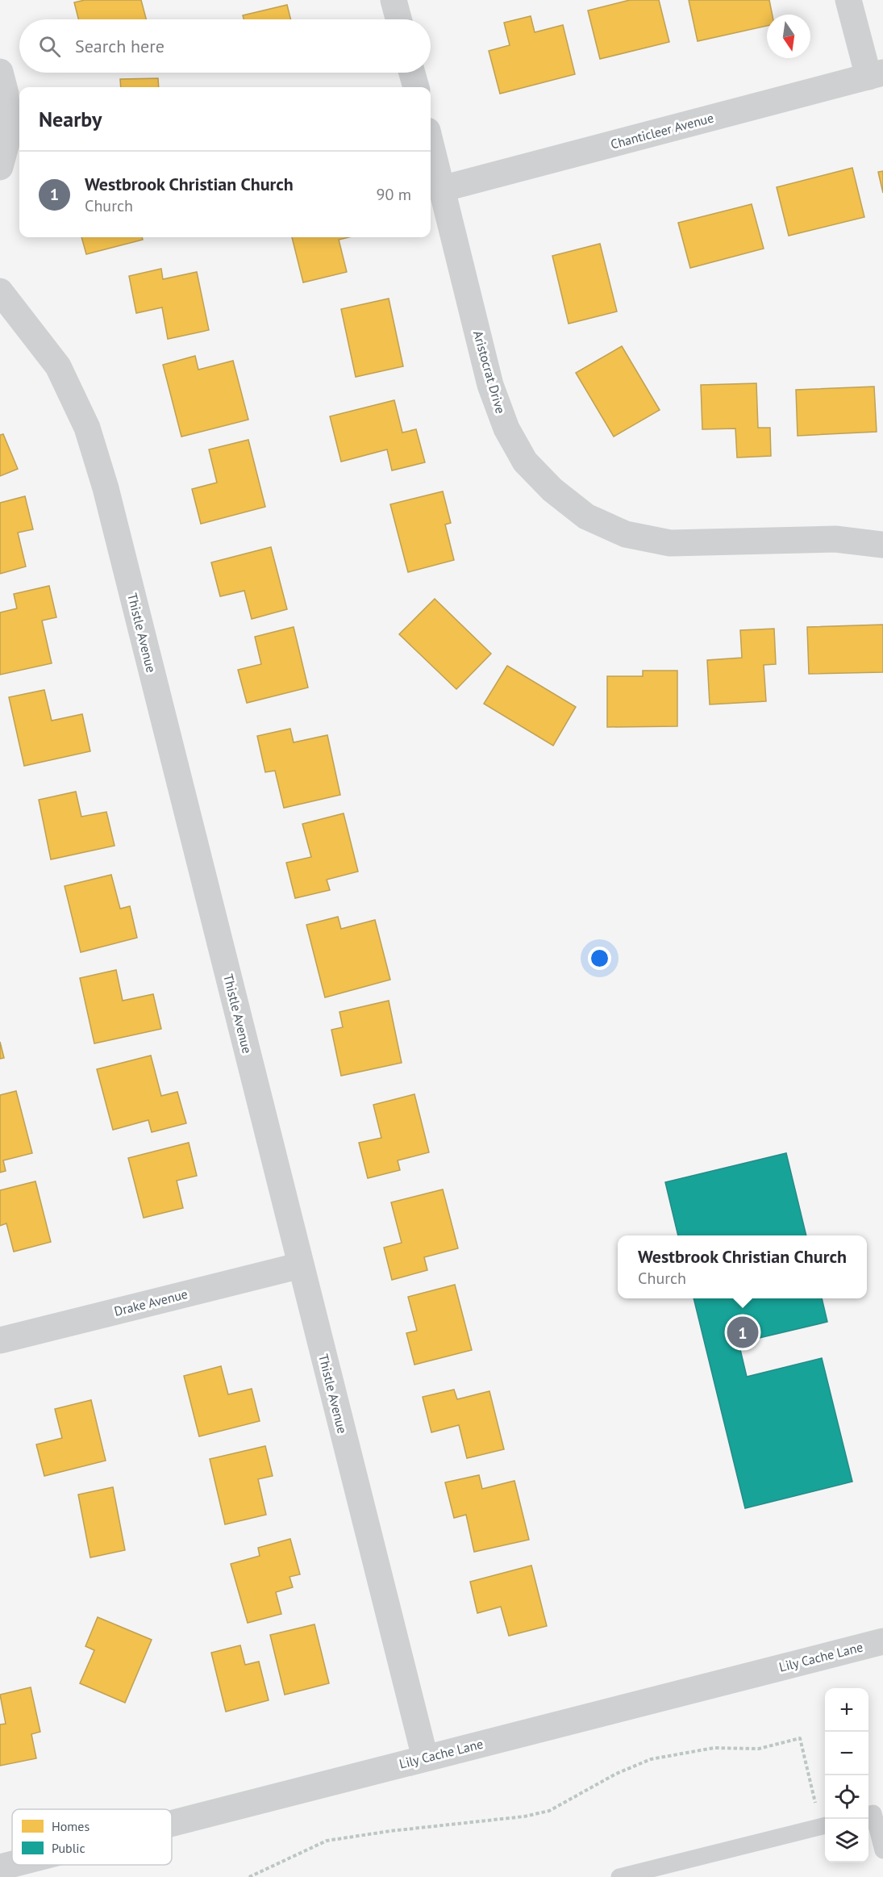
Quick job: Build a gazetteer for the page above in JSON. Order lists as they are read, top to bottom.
{
  "streets": {
    "street": [
      "Chanticleer Avenue",
      "Aristocrat Drive",
      "Thistle Avenue",
      "Drake Avenue",
      "Lily Cache Lane"
    ]
  },
  "crossings": [
    ["Chanticleer Avenue", "Aristocrat Drive"],
    ["Thistle Avenue", "Drake Avenue"],
    ["Thistle Avenue", "Lily Cache Lane"]
  ],
  "legend": ["Homes", "Public"],
  "north": "bottom",
  "page": {
    "search": "Search here",
    "heading": "Nearby",
    "list": [
      {
        "mark": "1",
        "name": "Westbrook Christian Church",
        "note": "Church",
        "value": "90 m"
      }
    ],
    "popup": ["Westbrook Christian Church", "Church"],
    "pins": "1",
    "map_buttons": ["+", "−"]
  }
}
